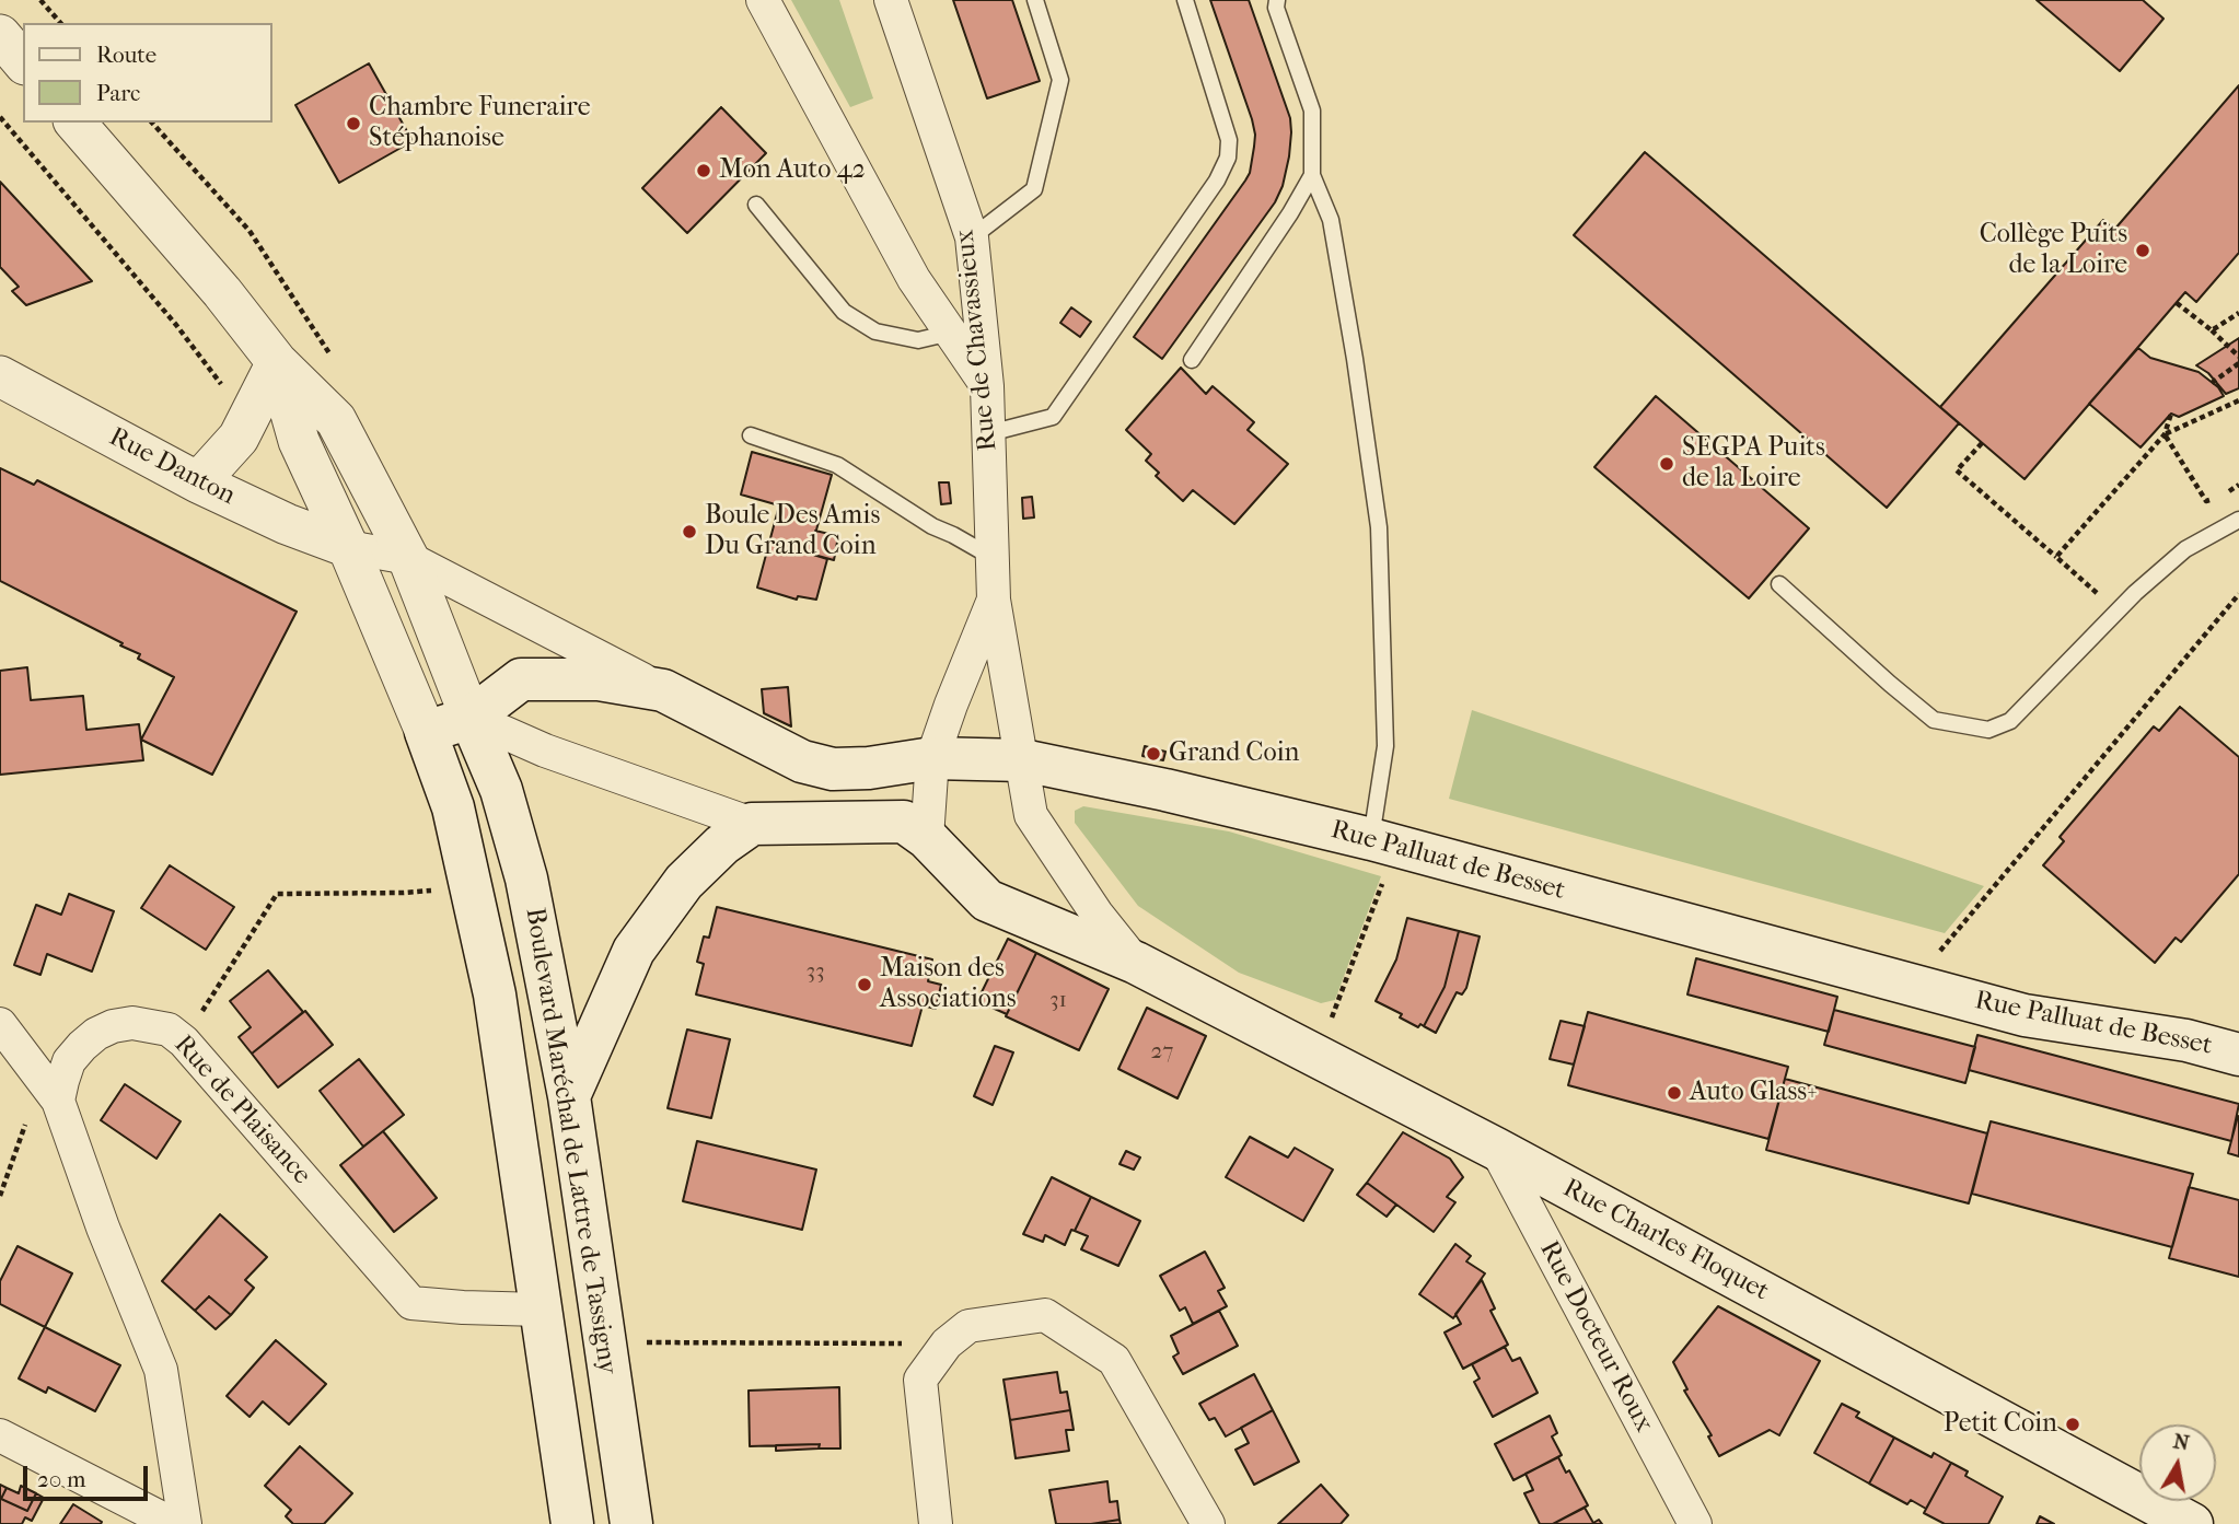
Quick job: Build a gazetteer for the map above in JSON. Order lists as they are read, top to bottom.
{
  "streets": {
    "main road": ["Rue Palluat de Besset", "Boulevard Maréchal de Lattre de Tassigny", "Rue Charles Floquet"],
    "street": [
      "Rue de Chavassieux",
      "Rue Danton",
      "Rue de Plaisance",
      "Rue Docteur Roux"
    ]
  },
  "crossings": [
    ["Rue de Chavassieux", "Rue Palluat de Besset"],
    ["Rue de Chavassieux", "Rue Charles Floquet"],
    ["Rue Danton", "Boulevard Maréchal de Lattre de Tassigny"],
    ["Rue Palluat de Besset", "Boulevard Maréchal de Lattre de Tassigny"],
    ["Rue Palluat de Besset", "Rue Charles Floquet"],
    ["Rue de Plaisance", "Boulevard Maréchal de Lattre de Tassigny"],
    ["Rue Charles Floquet", "Rue Docteur Roux"]
  ],
  "places": [
    "Chambre Funeraire Stéphanoise",
    "Mon Auto 42",
    "Collège Puits de la Loire",
    "SEGPA Puits de la Loire",
    "Boule Des Amis Du Grand Coin",
    "Grand Coin",
    "Maison des Associations",
    "Auto Glass+",
    "Petit Coin"
  ],
  "house_numbers": ["33", "31", "27"],
  "legend": ["Route", "Parc"],
  "scale_bar": "20 m",
  "north": "top"
}
